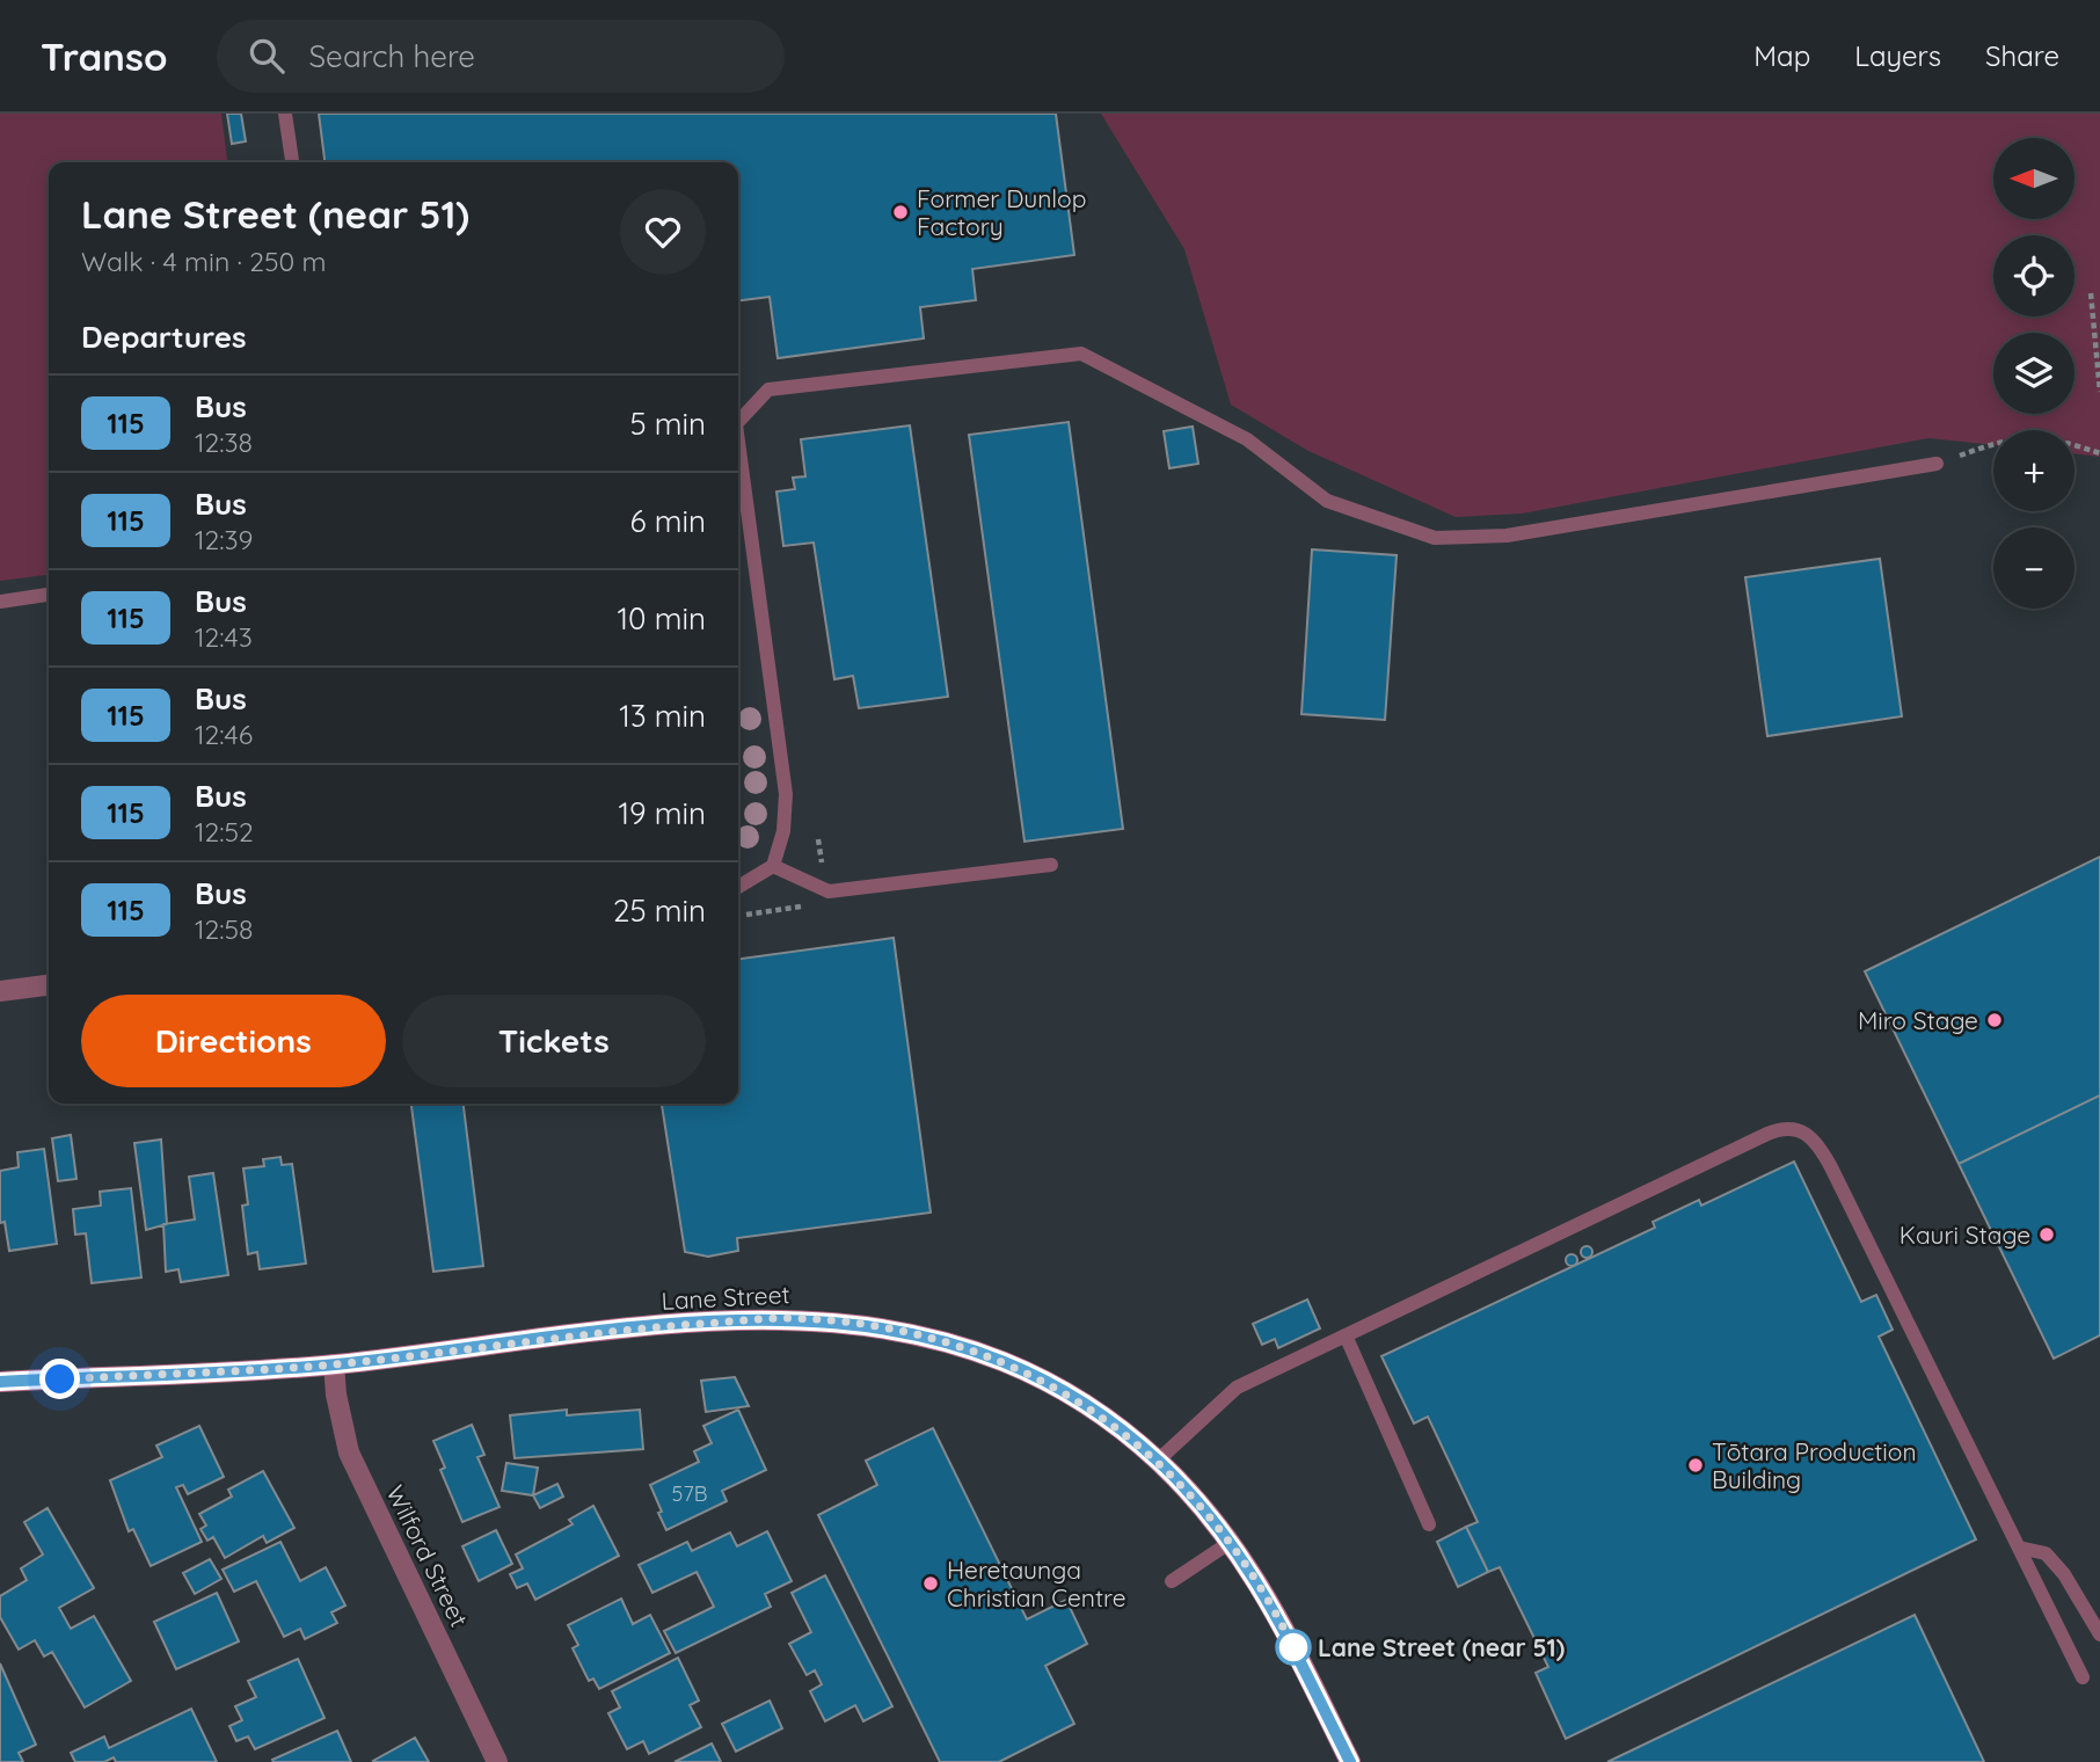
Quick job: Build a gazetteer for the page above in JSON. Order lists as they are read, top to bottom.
{
  "streets": {
    "street": ["Lane Street", "Wilford Street"]
  },
  "crossings": [
    ["Lane Street", "Wilford Street"]
  ],
  "places": [
    "Former Dunlop Factory",
    "Miro Stage",
    "Kauri Stage",
    "Tōtara Production Building",
    "Heretaunga Christian Centre",
    "Lane Street (near 51)"
  ],
  "lines": ["bus line 115"],
  "house_numbers": ["57B"],
  "north": "left",
  "page": {
    "header": "Transo",
    "search": "Search here",
    "nav": ["Map", "Layers", "Share"],
    "map_buttons": ["+", "−"],
    "heading": [
      ["Lane Street (near 51)", "Walk · 4 min · 250 m"],
      "Departures"
    ],
    "list": [
      {
        "mark": "115",
        "name": "Bus",
        "note": "12:38",
        "value": "5 min"
      },
      {
        "mark": "115",
        "name": "Bus",
        "note": "12:39",
        "value": "6 min"
      },
      {
        "mark": "115",
        "name": "Bus",
        "note": "12:43",
        "value": "10 min"
      },
      {
        "mark": "115",
        "name": "Bus",
        "note": "12:46",
        "value": "13 min"
      },
      {
        "mark": "115",
        "name": "Bus",
        "note": "12:52",
        "value": "19 min"
      },
      {
        "mark": "115",
        "name": "Bus",
        "note": "12:58",
        "value": "25 min"
      }
    ],
    "buttons": ["Directions", "Tickets"]
  }
}
